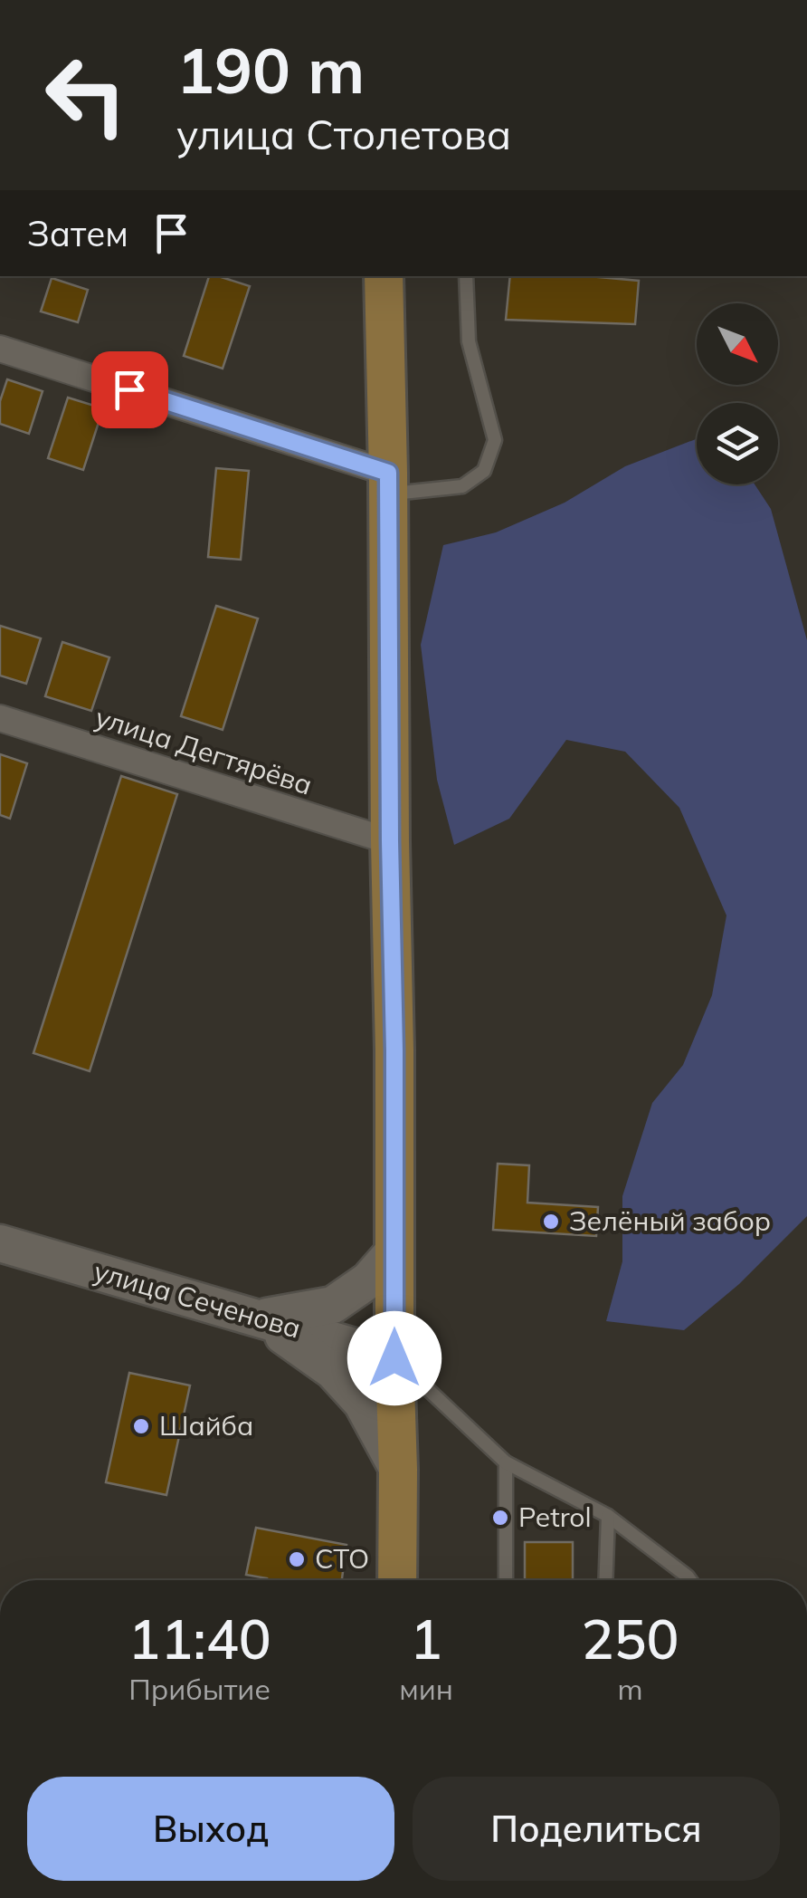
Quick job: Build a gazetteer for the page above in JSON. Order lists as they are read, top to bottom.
{
  "streets": {
    "street": ["улица Дегтярёва", "улица Сеченова"]
  },
  "places": [
    "Зелёный забор",
    "Шайба",
    "Petrol",
    "СТО"
  ],
  "north": "bottom right",
  "page": {
    "turn": ["190 m", "улица Столетова"],
    "then": "Затем",
    "eta": [
      "11:40",
      "Прибытие",
      "1",
      "мин",
      "250",
      "m"
    ],
    "buttons": ["Выход", "Поделиться"]
  }
}
